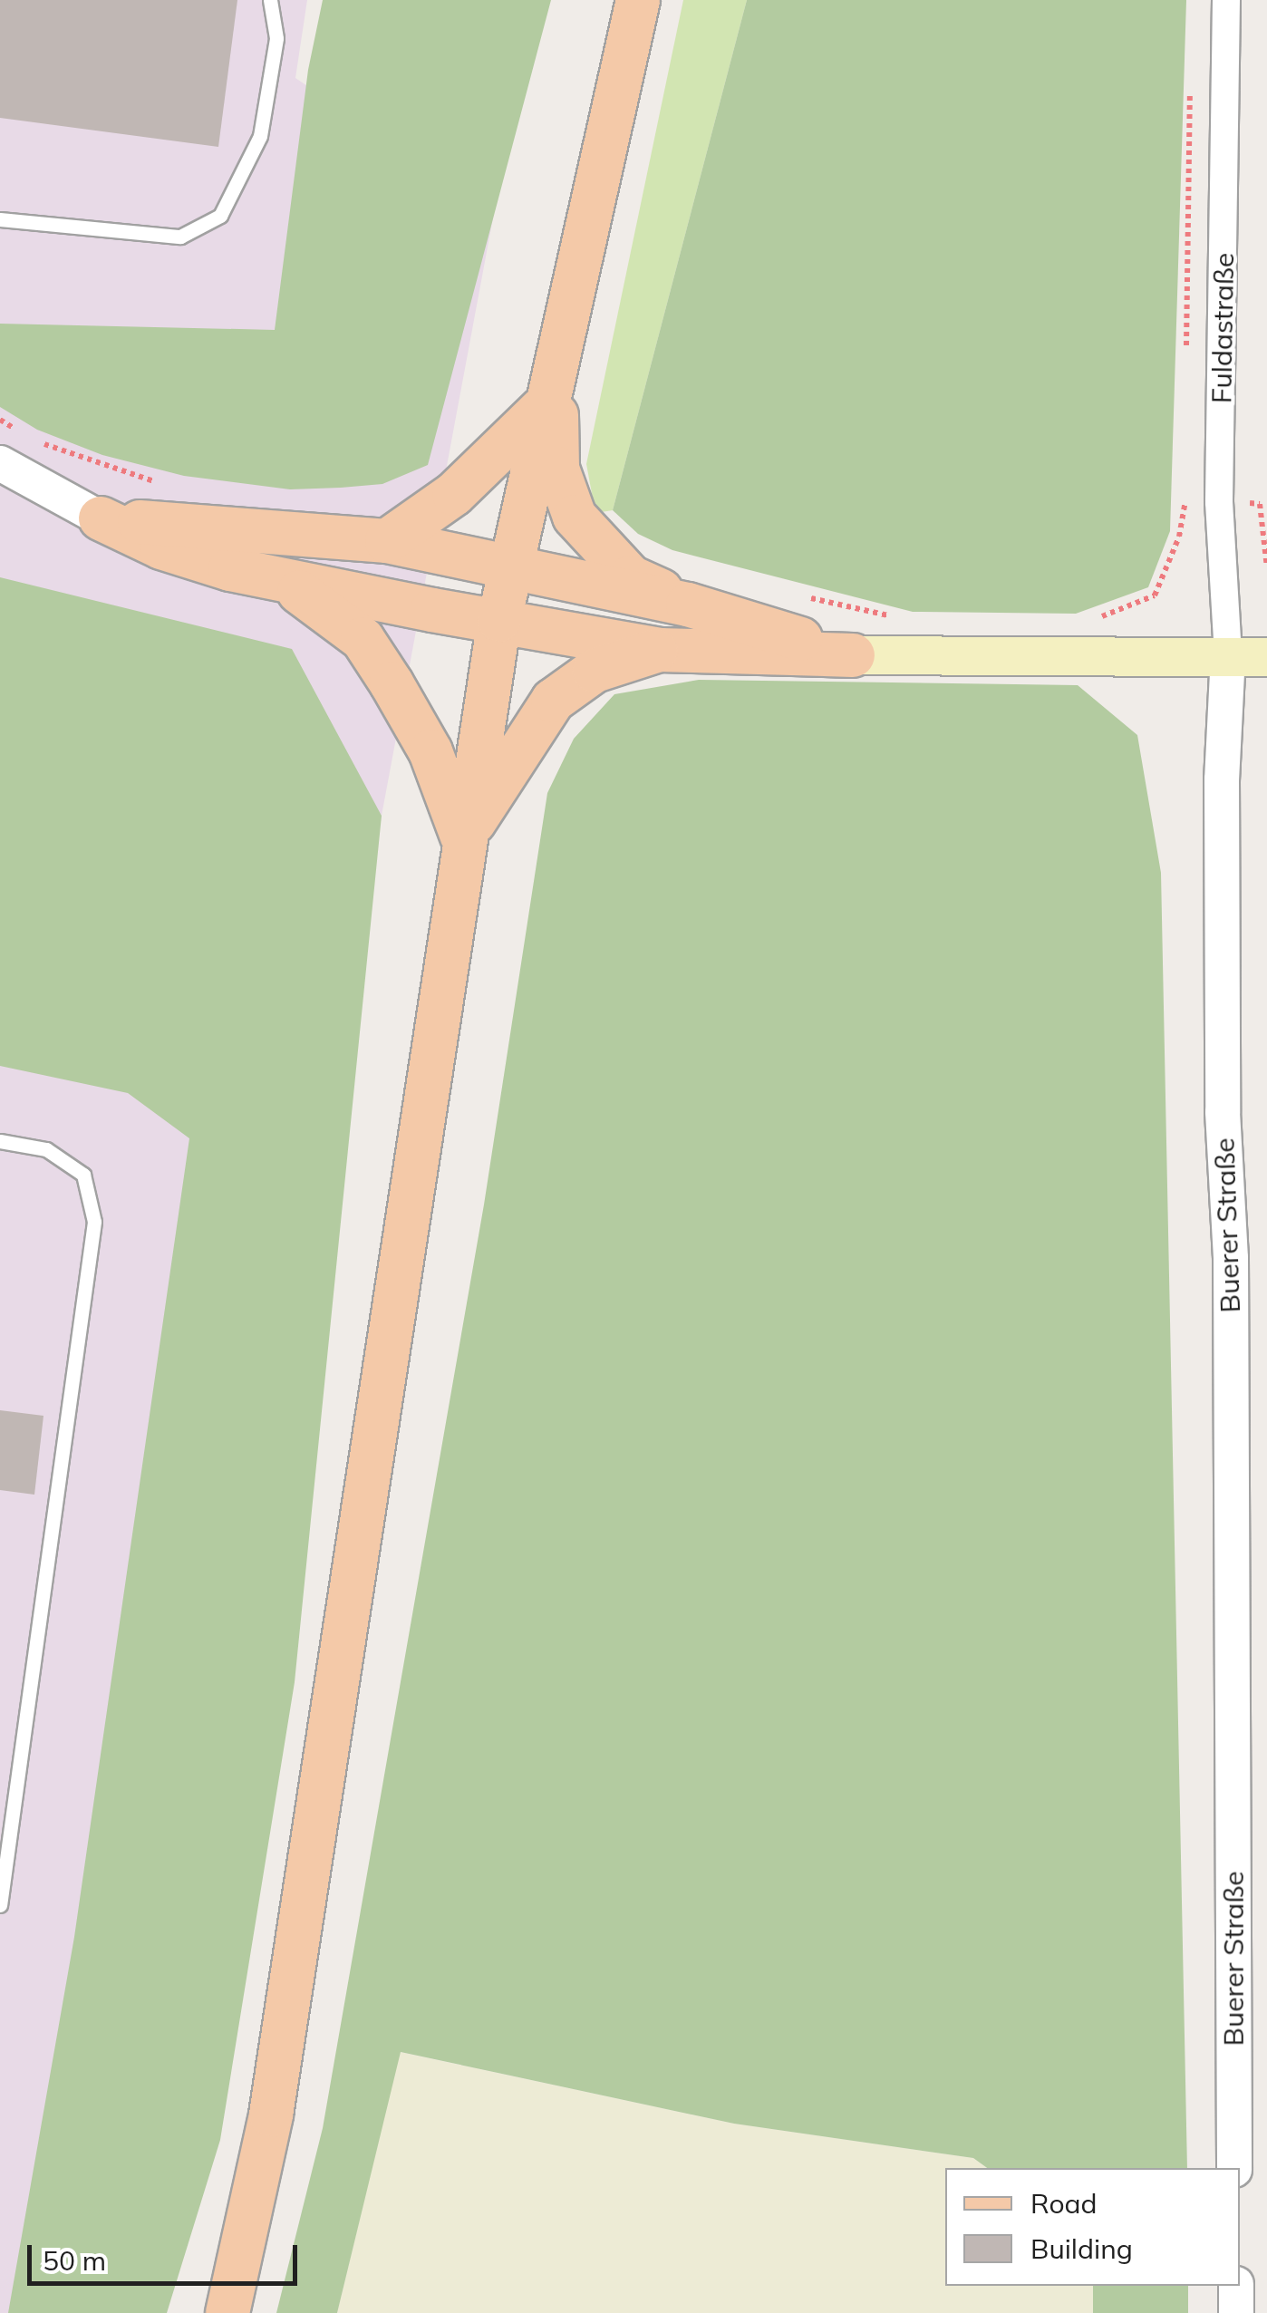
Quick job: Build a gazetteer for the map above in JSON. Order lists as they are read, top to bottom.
{
  "streets": {
    "street": ["Fuldastraße", "Buerer Straße"]
  },
  "crossings": [
    ["Fuldastraße", "Buerer Straße"]
  ],
  "legend": ["Road", "Building"],
  "scale_bar": "50 m"
}
